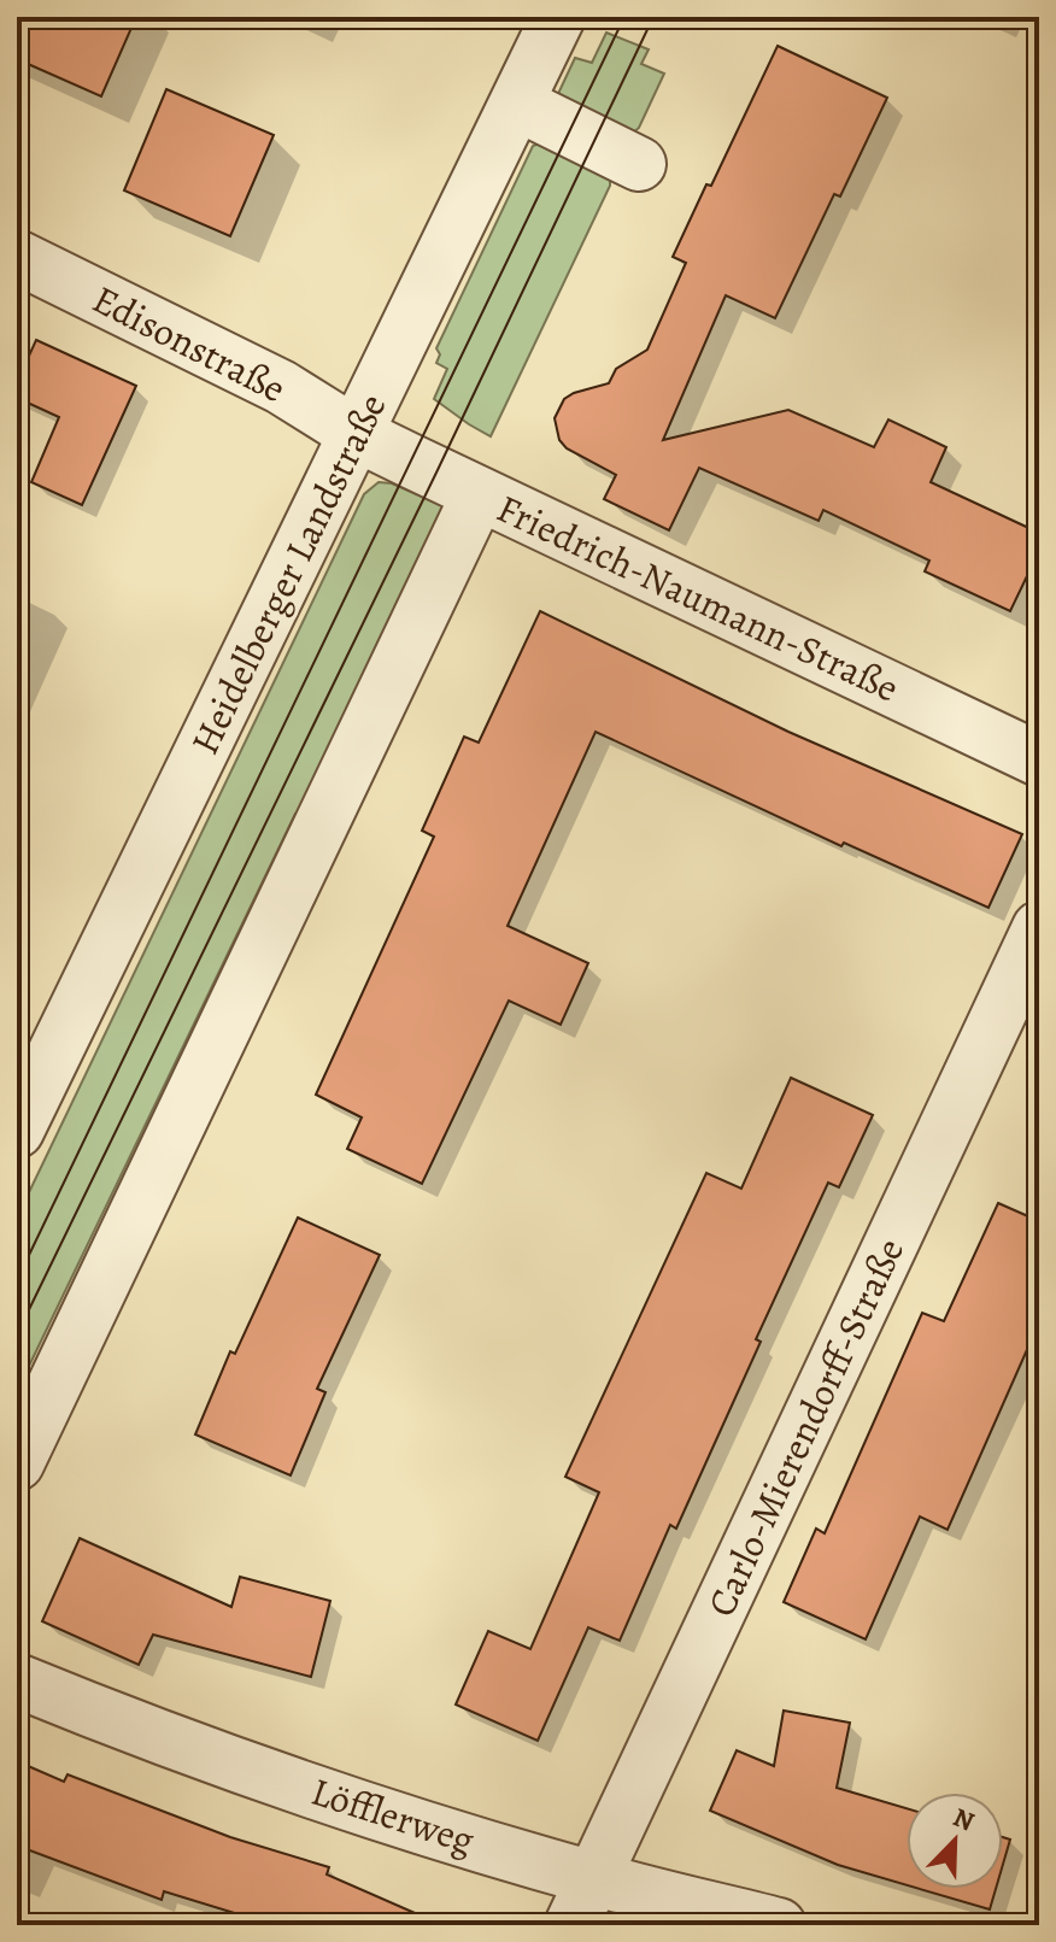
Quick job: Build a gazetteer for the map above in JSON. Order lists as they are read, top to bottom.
{
  "streets": {
    "street": [
      "Edisonstraße",
      "Heidelberger Landstraße",
      "Friedrich-Naumann-Straße",
      "Carlo-Mierendorff-Straße",
      "Löfflerweg"
    ]
  },
  "crossings": [
    ["Edisonstraße", "Heidelberger Landstraße"],
    ["Edisonstraße", "Friedrich-Naumann-Straße"],
    ["Heidelberger Landstraße", "Friedrich-Naumann-Straße"],
    ["Carlo-Mierendorff-Straße", "Löfflerweg"]
  ],
  "north": "top right"
}
